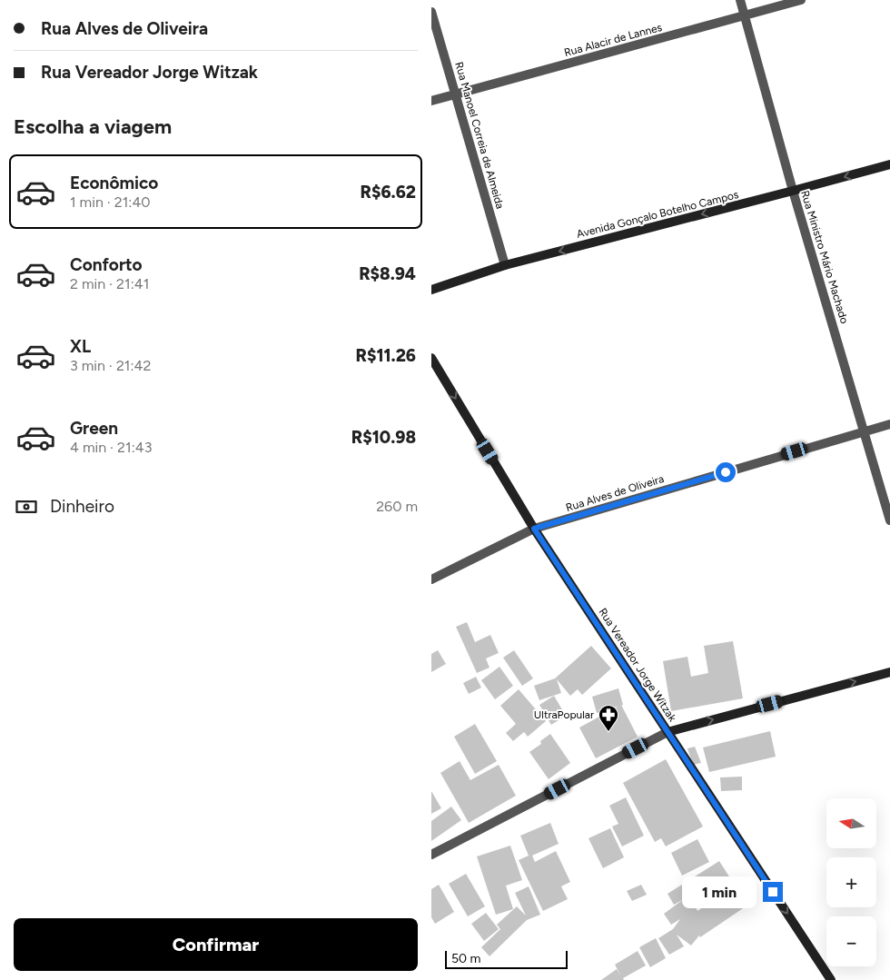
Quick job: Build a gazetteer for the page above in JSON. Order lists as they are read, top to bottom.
{
  "streets": {
    "street": [
      "Rua Alacir de Lannes",
      "Rua Manoel Correia de Almeida",
      "Avenida Gonçalo Botelho Campos",
      "Rua Ministro Mário Machado",
      "Rua Alves de Oliveira",
      "Rua Vereador Jorge Witzak"
    ]
  },
  "crossings": [
    ["Rua Alacir de Lannes", "Rua Manoel Correia de Almeida"],
    ["Rua Alacir de Lannes", "Rua Ministro Mário Machado"],
    ["Rua Manoel Correia de Almeida", "Avenida Gonçalo Botelho Campos"],
    ["Avenida Gonçalo Botelho Campos", "Rua Ministro Mário Machado"],
    ["Rua Ministro Mário Machado", "Rua Alves de Oliveira"],
    ["Rua Alves de Oliveira", "Rua Vereador Jorge Witzak"]
  ],
  "one_way": ["Avenida Gonçalo Botelho Campos", "Rua Vereador Jorge Witzak"],
  "places": {
    "pharmacy": ["UltraPopular"]
  },
  "scale_bar": "50 m",
  "north": "left",
  "page": {
    "banner": ["Rua Alves de Oliveira", "Rua Vereador Jorge Witzak"],
    "heading": "Escolha a viagem",
    "list": [
      {
        "name": "Econômico",
        "note": "1 min · 21:40",
        "value": "R$6.62"
      },
      {
        "name": "Conforto",
        "note": "2 min · 21:41",
        "value": "R$8.94"
      },
      {
        "name": "XL",
        "note": "3 min · 21:42",
        "value": "R$11.26"
      },
      {
        "name": "Green",
        "note": "4 min · 21:43",
        "value": "R$10.98"
      }
    ],
    "pay": ["Dinheiro", "260 m"],
    "map_buttons": ["+", "−"],
    "bubble": "1 min",
    "buttons": "Confirmar",
    "scale": "50 m"
  }
}
